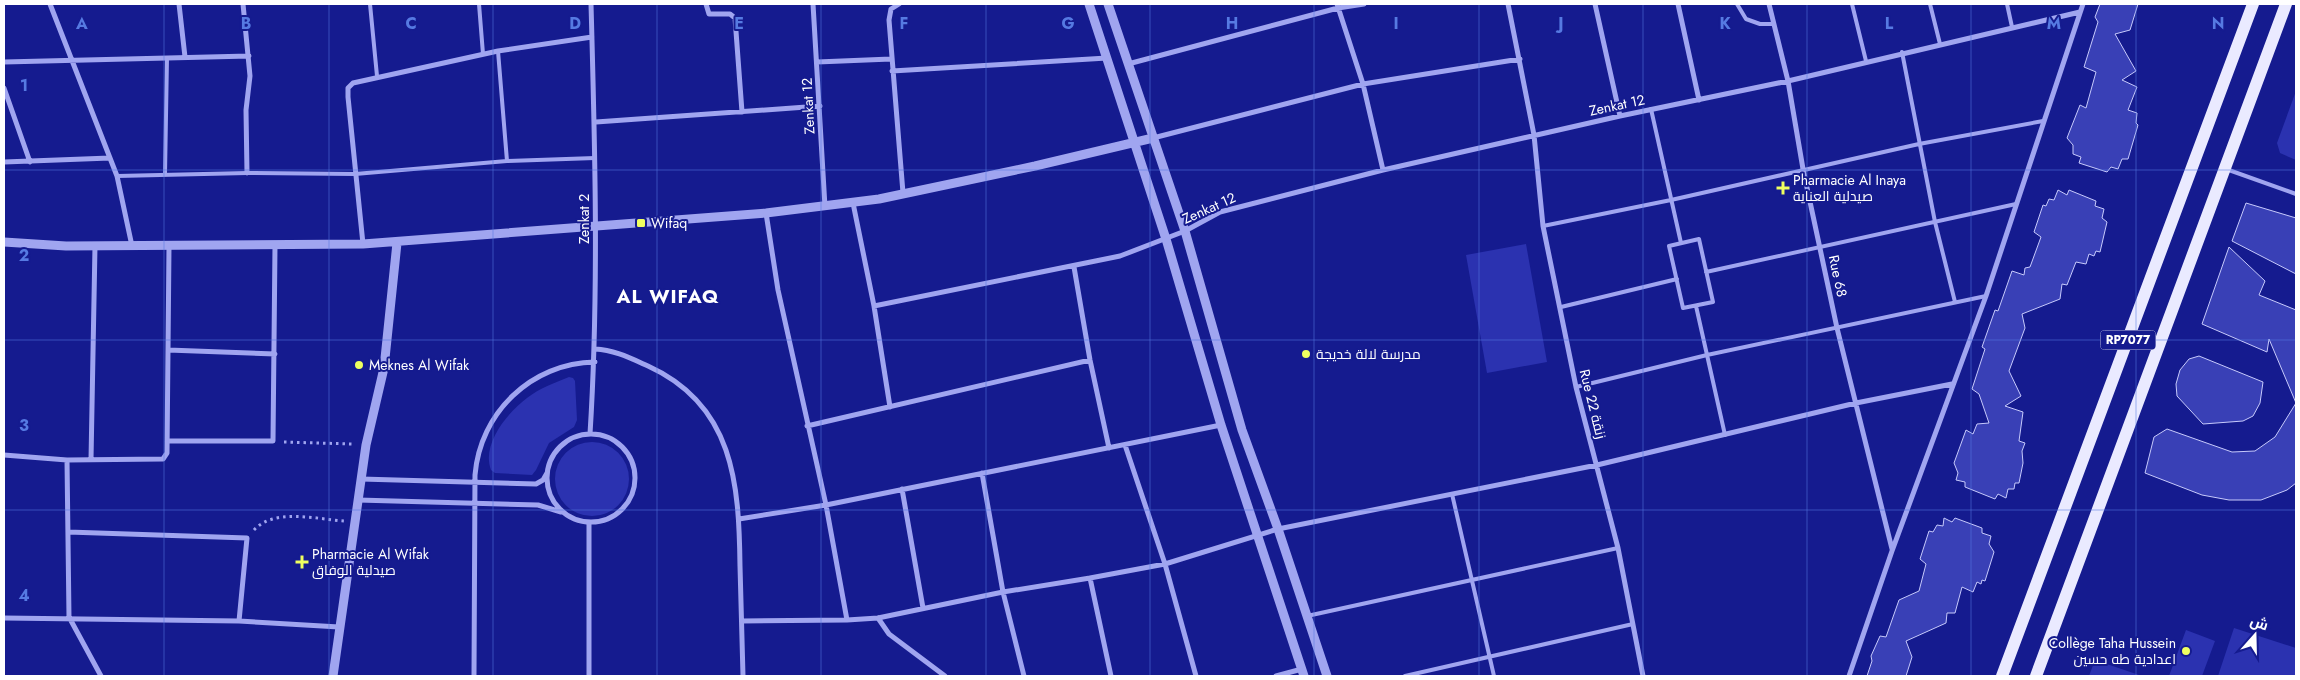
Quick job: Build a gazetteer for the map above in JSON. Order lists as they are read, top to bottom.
{
  "streets": {
    "main road": ["RP7077"],
    "street": [
      "Zenkat 12",
      "Zenkat 2",
      "Rue 68",
      "Rue 22 زنقة"
    ]
  },
  "crossings": [
    ["Zenkat 12", "Rue 68"],
    ["Zenkat 12", "Rue 22 زنقة"]
  ],
  "districts": ["AL WIFAQ"],
  "places": {
    "health": ["Pharmacie Al Inaya صيدلية العناية", "Pharmacie Al Wifak صيدلية الوفاق"],
    "transit": ["Wifaq"],
    "other": ["مدرسة لالة خديجة", "Meknes Al Wifak", "Collège Taha Hussein اعدادية طه حسين"]
  },
  "north": "top",
  "grid": {
    "columns": [
      "A",
      "B",
      "C",
      "D",
      "E",
      "F",
      "G",
      "H",
      "I",
      "J",
      "K",
      "L",
      "M",
      "N"
    ],
    "rows": [
      "1",
      "2",
      "3",
      "4"
    ]
  }
}
